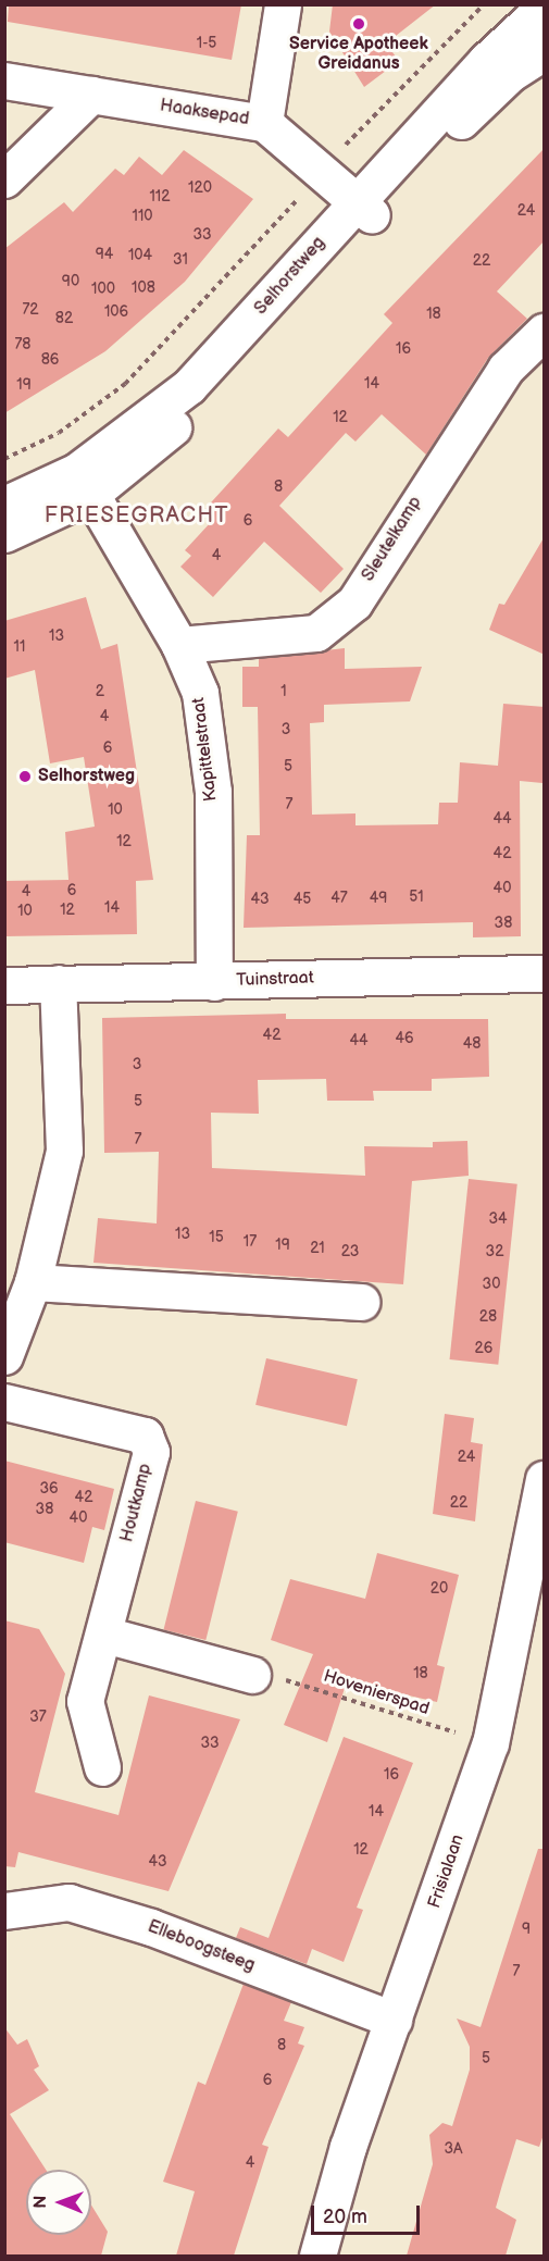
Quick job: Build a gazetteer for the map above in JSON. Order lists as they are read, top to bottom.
{
  "streets": {
    "street": [
      "Haaksepad",
      "Selhorstweg",
      "Sleutelkamp",
      "Kapittelstraat",
      "Tuinstraat",
      "Houtkamp",
      "Frisialaan",
      "Elleboogsteeg"
    ],
    "path": ["Hovenierspad"]
  },
  "crossings": [
    ["Haaksepad", "Selhorstweg"],
    ["Selhorstweg", "Kapittelstraat"],
    ["Sleutelkamp", "Kapittelstraat"],
    ["Kapittelstraat", "Tuinstraat"],
    ["Hovenierspad", "Frisialaan"],
    ["Frisialaan", "Elleboogsteeg"]
  ],
  "districts": ["FRIESEGRACHT"],
  "places": ["Service Apotheek Greidanus", "Selhorstweg"],
  "house_numbers": [
    "1-5",
    "120",
    "112",
    "24",
    "110",
    "33",
    "94",
    "104",
    "31",
    "22",
    "90",
    "108",
    "100",
    "72",
    "106",
    "18",
    "82",
    "78",
    "16",
    "86",
    "14",
    "19",
    "12",
    "8",
    "6",
    "4",
    "13",
    "11",
    "2",
    "1",
    "4",
    "3",
    "6",
    "5",
    "7",
    "10",
    "44",
    "12",
    "42",
    "40",
    "6",
    "4",
    "51",
    "47",
    "49",
    "43",
    "45",
    "14",
    "12",
    "10",
    "38",
    "42",
    "46",
    "44",
    "48",
    "3",
    "5",
    "7",
    "34",
    "13",
    "15",
    "17",
    "19",
    "21",
    "23",
    "32",
    "30",
    "28",
    "26",
    "24",
    "36",
    "42",
    "22",
    "38",
    "40",
    "20",
    "18",
    "37",
    "33",
    "16",
    "14",
    "12",
    "43",
    "9",
    "7",
    "8",
    "5",
    "6",
    "3A",
    "4"
  ],
  "scale_bar": "20 m",
  "north": "left"
}
